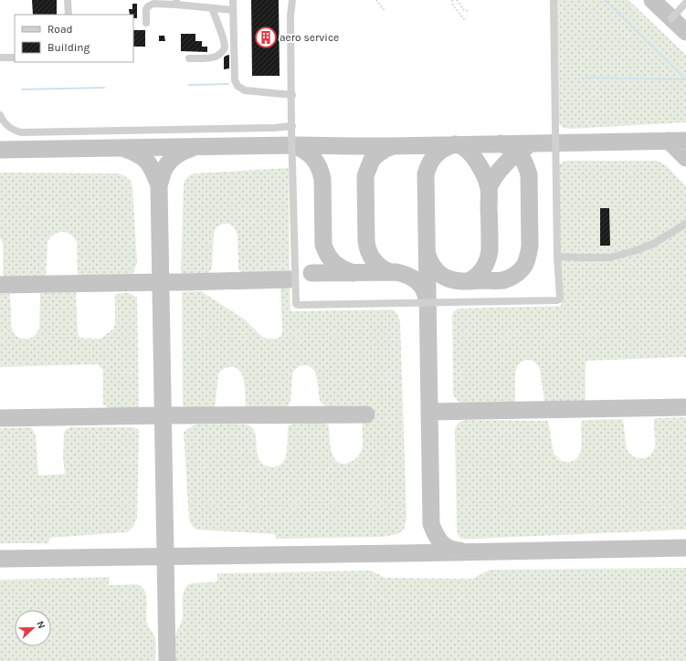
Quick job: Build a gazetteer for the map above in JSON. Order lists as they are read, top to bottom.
{
  "places": {
    "building": ["aero service"]
  },
  "legend": ["Road", "Building"],
  "north": "right"
}
